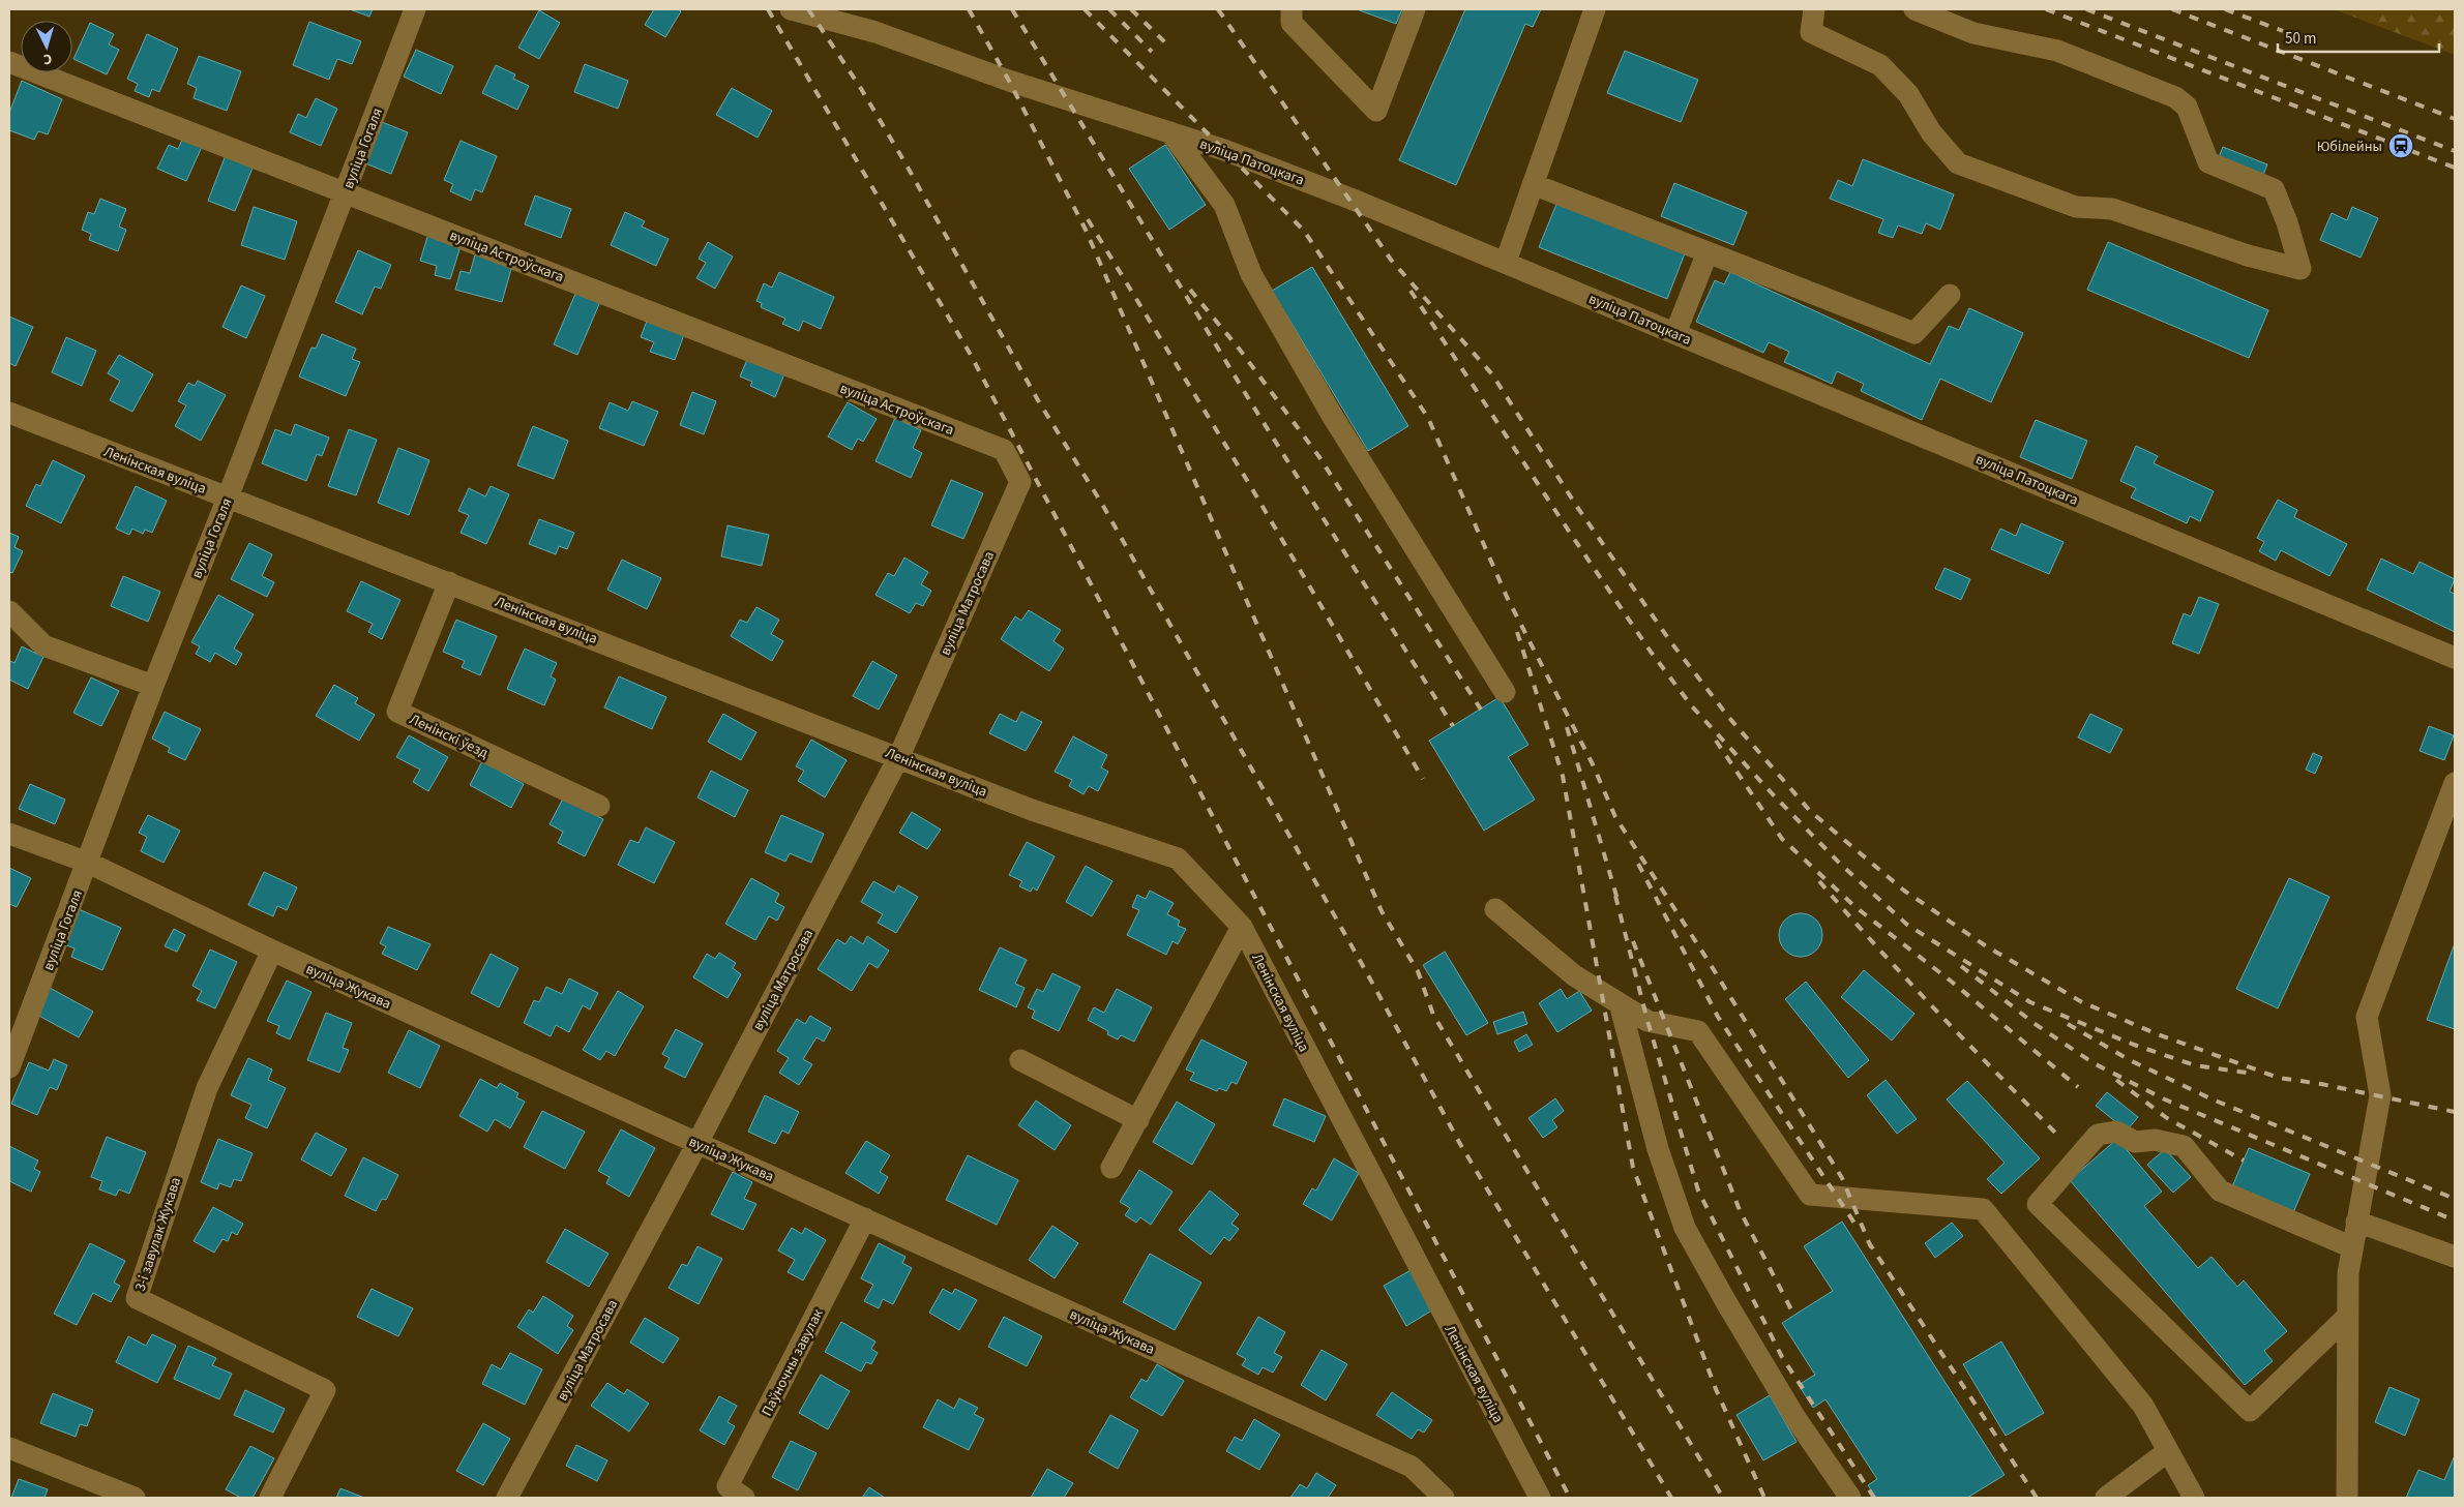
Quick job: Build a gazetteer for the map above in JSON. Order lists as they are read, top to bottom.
{
  "streets": {
    "street": [
      "вуліца Гогаля",
      "вуліца Патоцкага",
      "вуліца Астроўскага",
      "Ленінская вуліца",
      "вуліца Матросава",
      "Ленінскі ўезд",
      "вуліца Жукава",
      "3-і завулак Жукава",
      "Паўночны завулак"
    ]
  },
  "crossings": [
    ["вуліца Гогаля", "вуліца Астроўскага"],
    ["вуліца Гогаля", "Ленінская вуліца"],
    ["вуліца Гогаля", "вуліца Жукава"],
    ["вуліца Астроўскага", "вуліца Матросава"],
    ["Ленінская вуліца", "вуліца Матросава"],
    ["Ленінская вуліца", "Ленінскі ўезд"],
    ["вуліца Матросава", "вуліца Жукава"],
    ["вуліца Жукава", "3-і завулак Жукава"],
    ["вуліца Жукава", "Паўночны завулак"]
  ],
  "places": {
    "station": ["Юбілейны"]
  },
  "scale_bar": "50 m",
  "north": "bottom"
}
